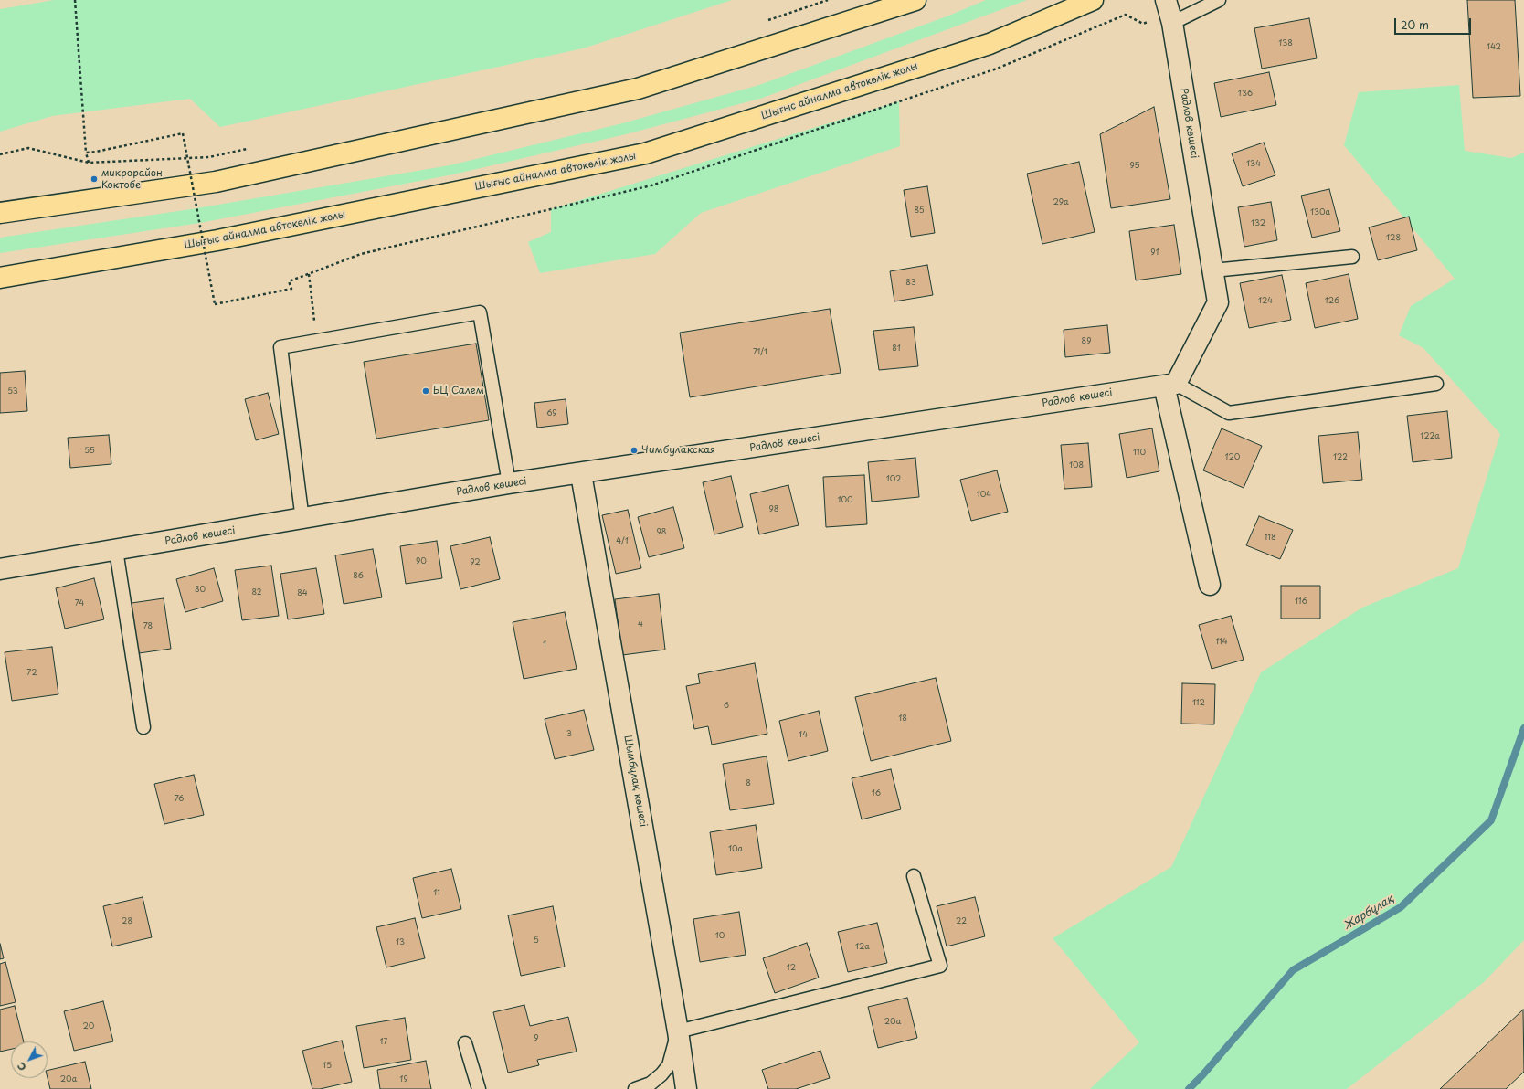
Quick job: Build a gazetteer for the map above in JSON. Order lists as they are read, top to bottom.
{
  "streets": {
    "main road": ["Шығыс айналма автокөлік жолы"],
    "street": ["Радлов көшесі", "Шымбұлақ көшесі"]
  },
  "crossings": [
    ["Радлов көшесі", "Шымбұлақ көшесі"]
  ],
  "water": ["Жарбұлақ"],
  "places": ["микрорайон Коктобе", "БЦ Салем", "Чимбулакская"],
  "house_numbers": [
    "138",
    "142",
    "136",
    "134",
    "95",
    "29а",
    "85",
    "130а",
    "132",
    "128",
    "91",
    "83",
    "124",
    "126",
    "89",
    "81",
    "71/1",
    "53",
    "69",
    "122а",
    "55",
    "110",
    "120",
    "122",
    "108",
    "102",
    "104",
    "100",
    "98",
    "98",
    "118",
    "4/1",
    "90",
    "92",
    "86",
    "80",
    "82",
    "84",
    "116",
    "74",
    "4",
    "78",
    "114",
    "1",
    "72",
    "112",
    "6",
    "18",
    "3",
    "14",
    "8",
    "16",
    "76",
    "10а",
    "11",
    "28",
    "22",
    "10",
    "5",
    "13",
    "12а",
    "12",
    "20а",
    "20",
    "9",
    "17",
    "15",
    "20а",
    "19"
  ],
  "scale_bar": "20 m",
  "north": "bottom left"
}
